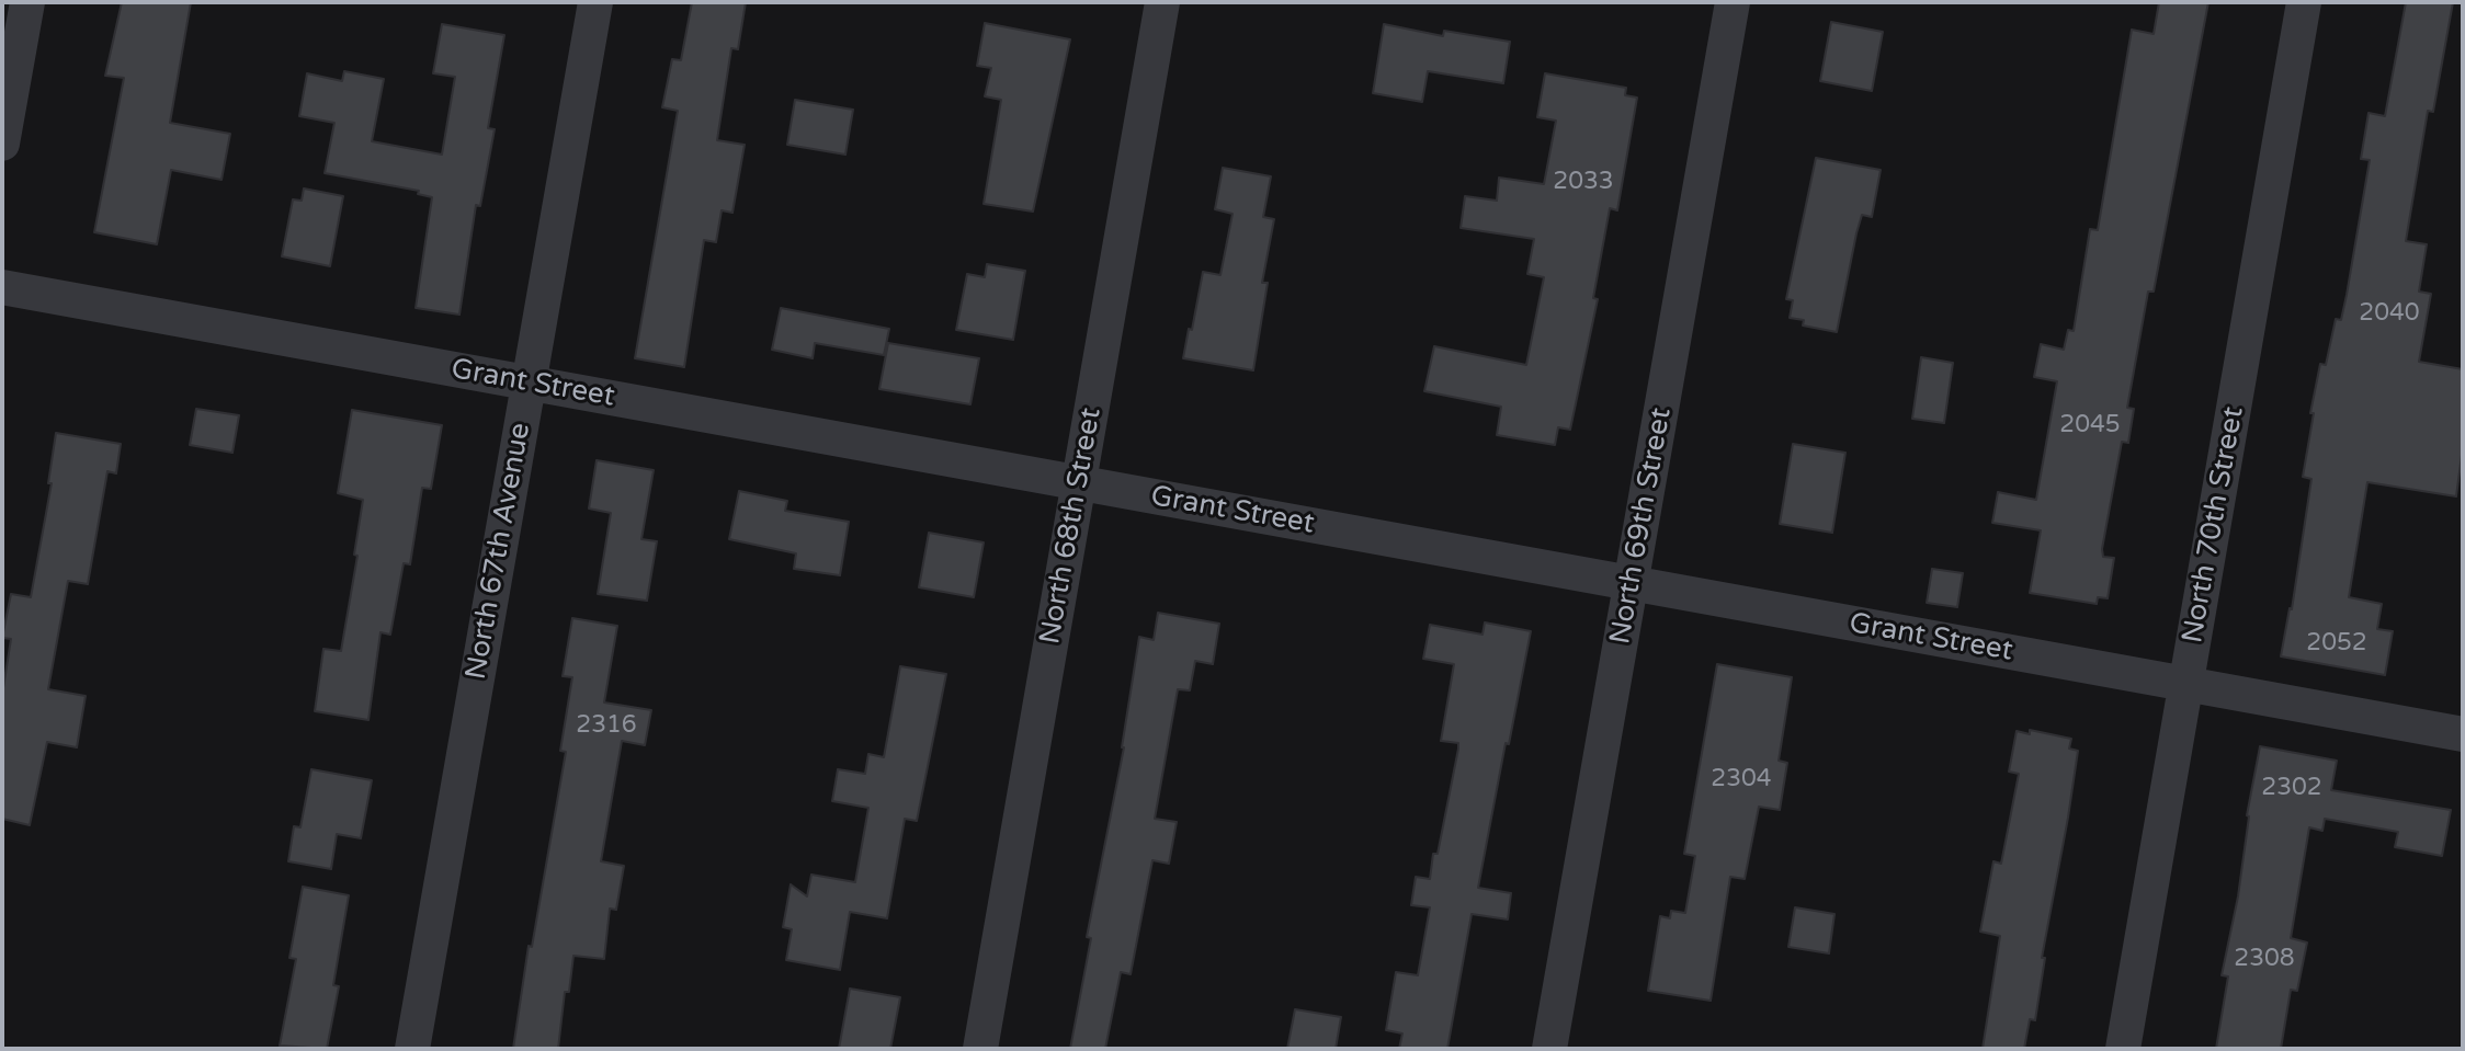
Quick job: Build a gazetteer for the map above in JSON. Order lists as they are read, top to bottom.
{
  "streets": {
    "street": [
      "Grant Street",
      "North 70th Street",
      "North 68th Street",
      "North 69th Street",
      "North 67th Avenue"
    ]
  },
  "crossings": [
    ["Grant Street", "North 70th Street"],
    ["Grant Street", "North 68th Street"],
    ["Grant Street", "North 69th Street"],
    ["Grant Street", "North 67th Avenue"]
  ],
  "house_numbers": [
    "2033",
    "2040",
    "2045",
    "2052",
    "2316",
    "2304",
    "2302",
    "2308"
  ]
}
